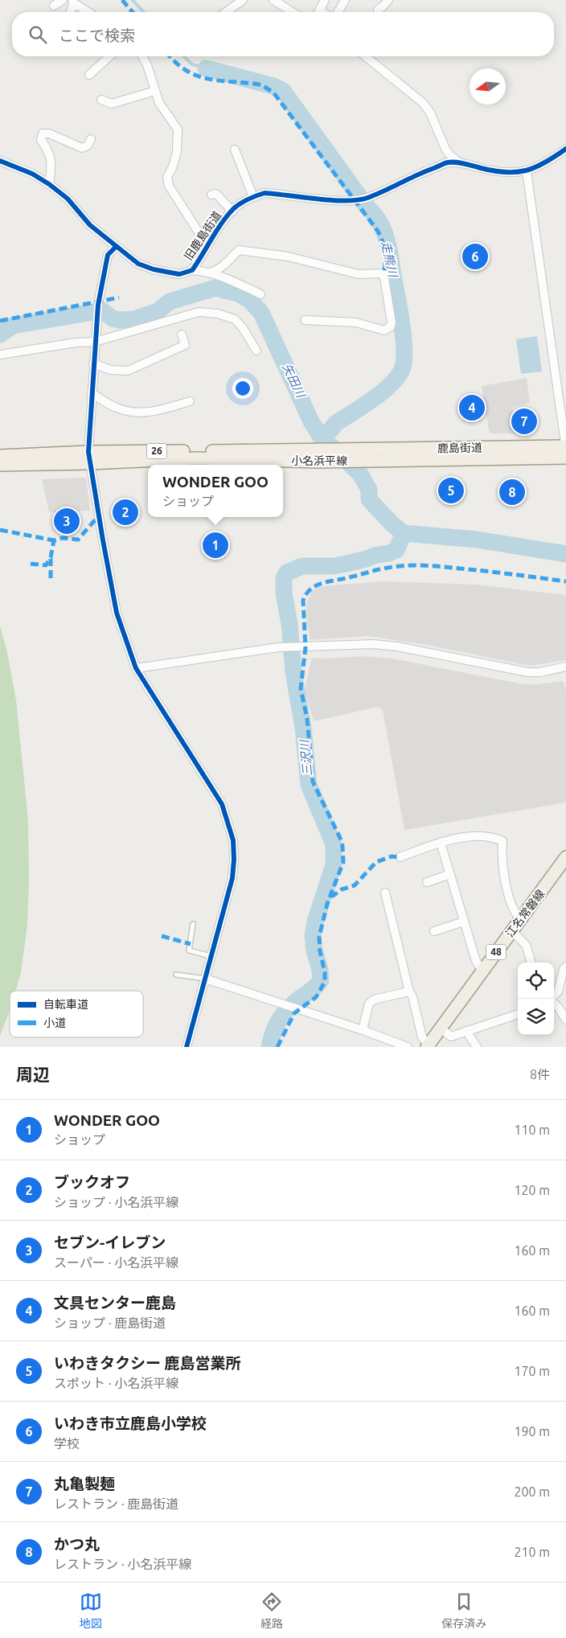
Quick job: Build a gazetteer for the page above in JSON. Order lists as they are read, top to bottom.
{
  "streets": {
    "main road": [
      "鹿島街道",
      "26",
      "小名浜平線",
      "江名常磐線",
      "48"
    ],
    "street": ["旧鹿島街道"]
  },
  "crossings": [
    ["鹿島街道", "小名浜平線"]
  ],
  "water": ["走熊川", "矢田川", "三沢川"],
  "legend": ["自転車道", "小道"],
  "north": "left",
  "page": {
    "search": "ここで検索",
    "pins": [
      "6",
      "4",
      "7",
      "5",
      "8",
      "2",
      "3",
      "1"
    ],
    "popup": ["WONDER GOO", "ショップ"],
    "heading": ["周辺", "8件"],
    "list": [
      {
        "mark": "1",
        "name": "WONDER GOO",
        "note": "ショップ",
        "value": "110 m"
      },
      {
        "mark": "2",
        "name": "ブックオフ",
        "note": "ショップ · 小名浜平線",
        "value": "120 m"
      },
      {
        "mark": "3",
        "name": "セブン-イレブン",
        "note": "スーパー · 小名浜平線",
        "value": "160 m"
      },
      {
        "mark": "4",
        "name": "文具センター鹿島",
        "note": "ショップ · 鹿島街道",
        "value": "160 m"
      },
      {
        "mark": "5",
        "name": "いわきタクシー 鹿島営業所",
        "note": "スポット · 小名浜平線",
        "value": "170 m"
      },
      {
        "mark": "6",
        "name": "いわき市立鹿島小学校",
        "note": "学校",
        "value": "190 m"
      },
      {
        "mark": "7",
        "name": "丸亀製麺",
        "note": "レストラン · 鹿島街道",
        "value": "200 m"
      },
      {
        "mark": "8",
        "name": "かつ丸",
        "note": "レストラン · 小名浜平線",
        "value": "210 m"
      }
    ],
    "nav": ["地図", "経路", "保存済み"]
  }
}
